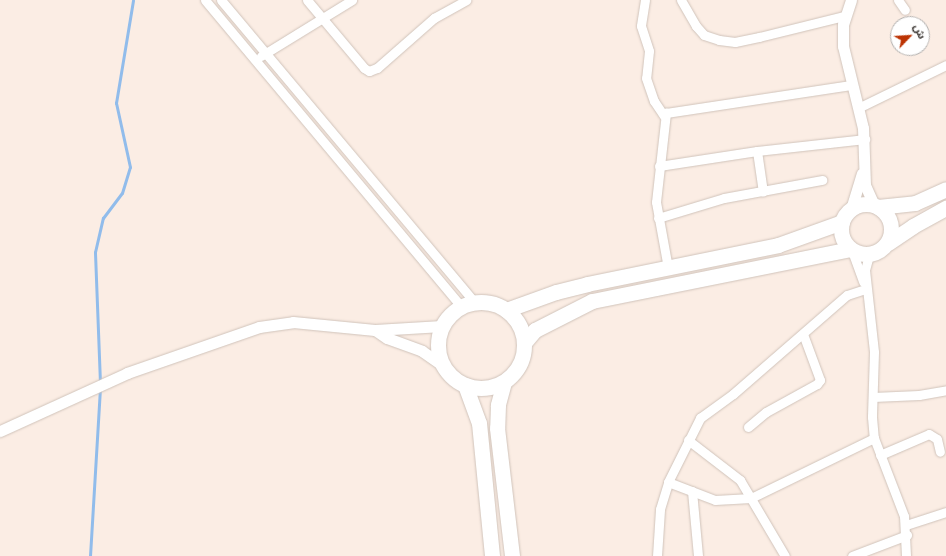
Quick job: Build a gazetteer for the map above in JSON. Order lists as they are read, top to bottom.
{
  "north": "top right"
}
